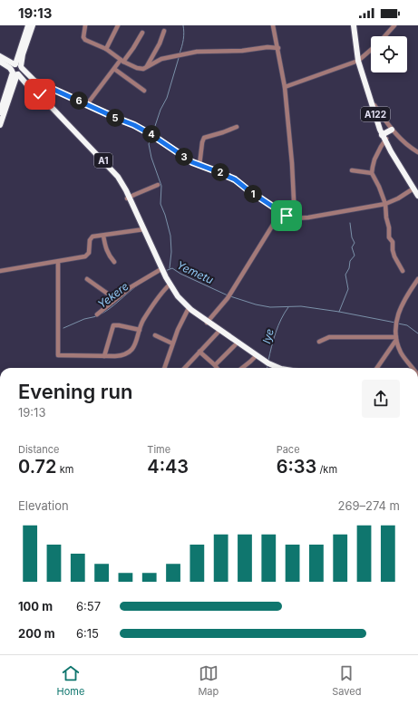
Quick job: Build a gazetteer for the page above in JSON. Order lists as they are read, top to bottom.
{
  "streets": {
    "highway": ["A122", "A1"]
  },
  "water": ["Yemetu", "Yekere", "Iye"],
  "page": {
    "status": "19:13",
    "pins": [
      "6",
      "5",
      "4",
      "3",
      "2",
      "1"
    ],
    "heading": ["Evening run", "19:13"],
    "stats": [
      ["Distance", "0.72 km"],
      ["Time", "4:43"],
      ["Pace", "6:33 /km"]
    ],
    "chart": ["Elevation", "269–274 m"],
    "list": [
      {
        "name": "100 m",
        "note": "6:57"
      },
      {
        "name": "200 m",
        "note": "6:15"
      }
    ],
    "tabs": ["Home", "Map", "Saved"]
  }
}
